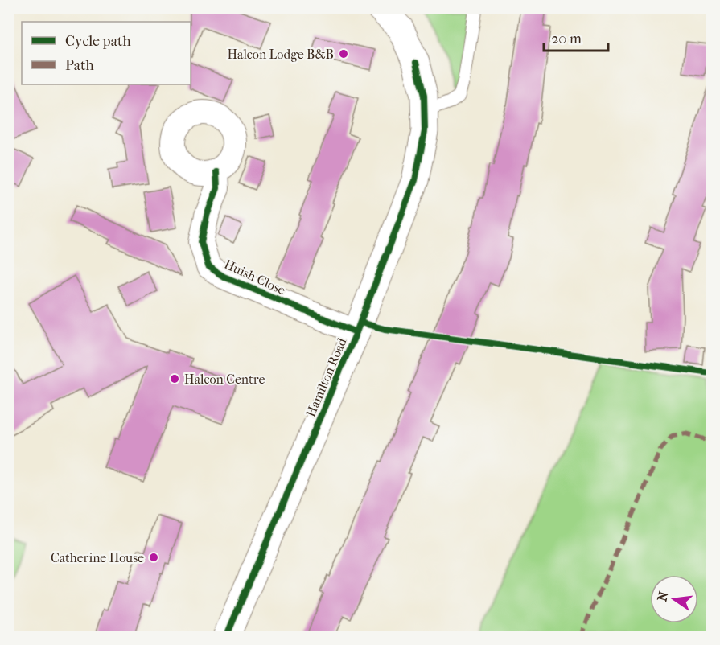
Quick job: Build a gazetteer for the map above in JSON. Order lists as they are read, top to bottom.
{
  "streets": {
    "street": ["Huish Close", "Hamilton Road"]
  },
  "crossings": [
    ["Huish Close", "Hamilton Road"]
  ],
  "places": ["Halcon Lodge B&B", "Halcon Centre", "Catherine House"],
  "legend": ["Cycle path", "Path"],
  "scale_bar": "20 m",
  "north": "left"
}
